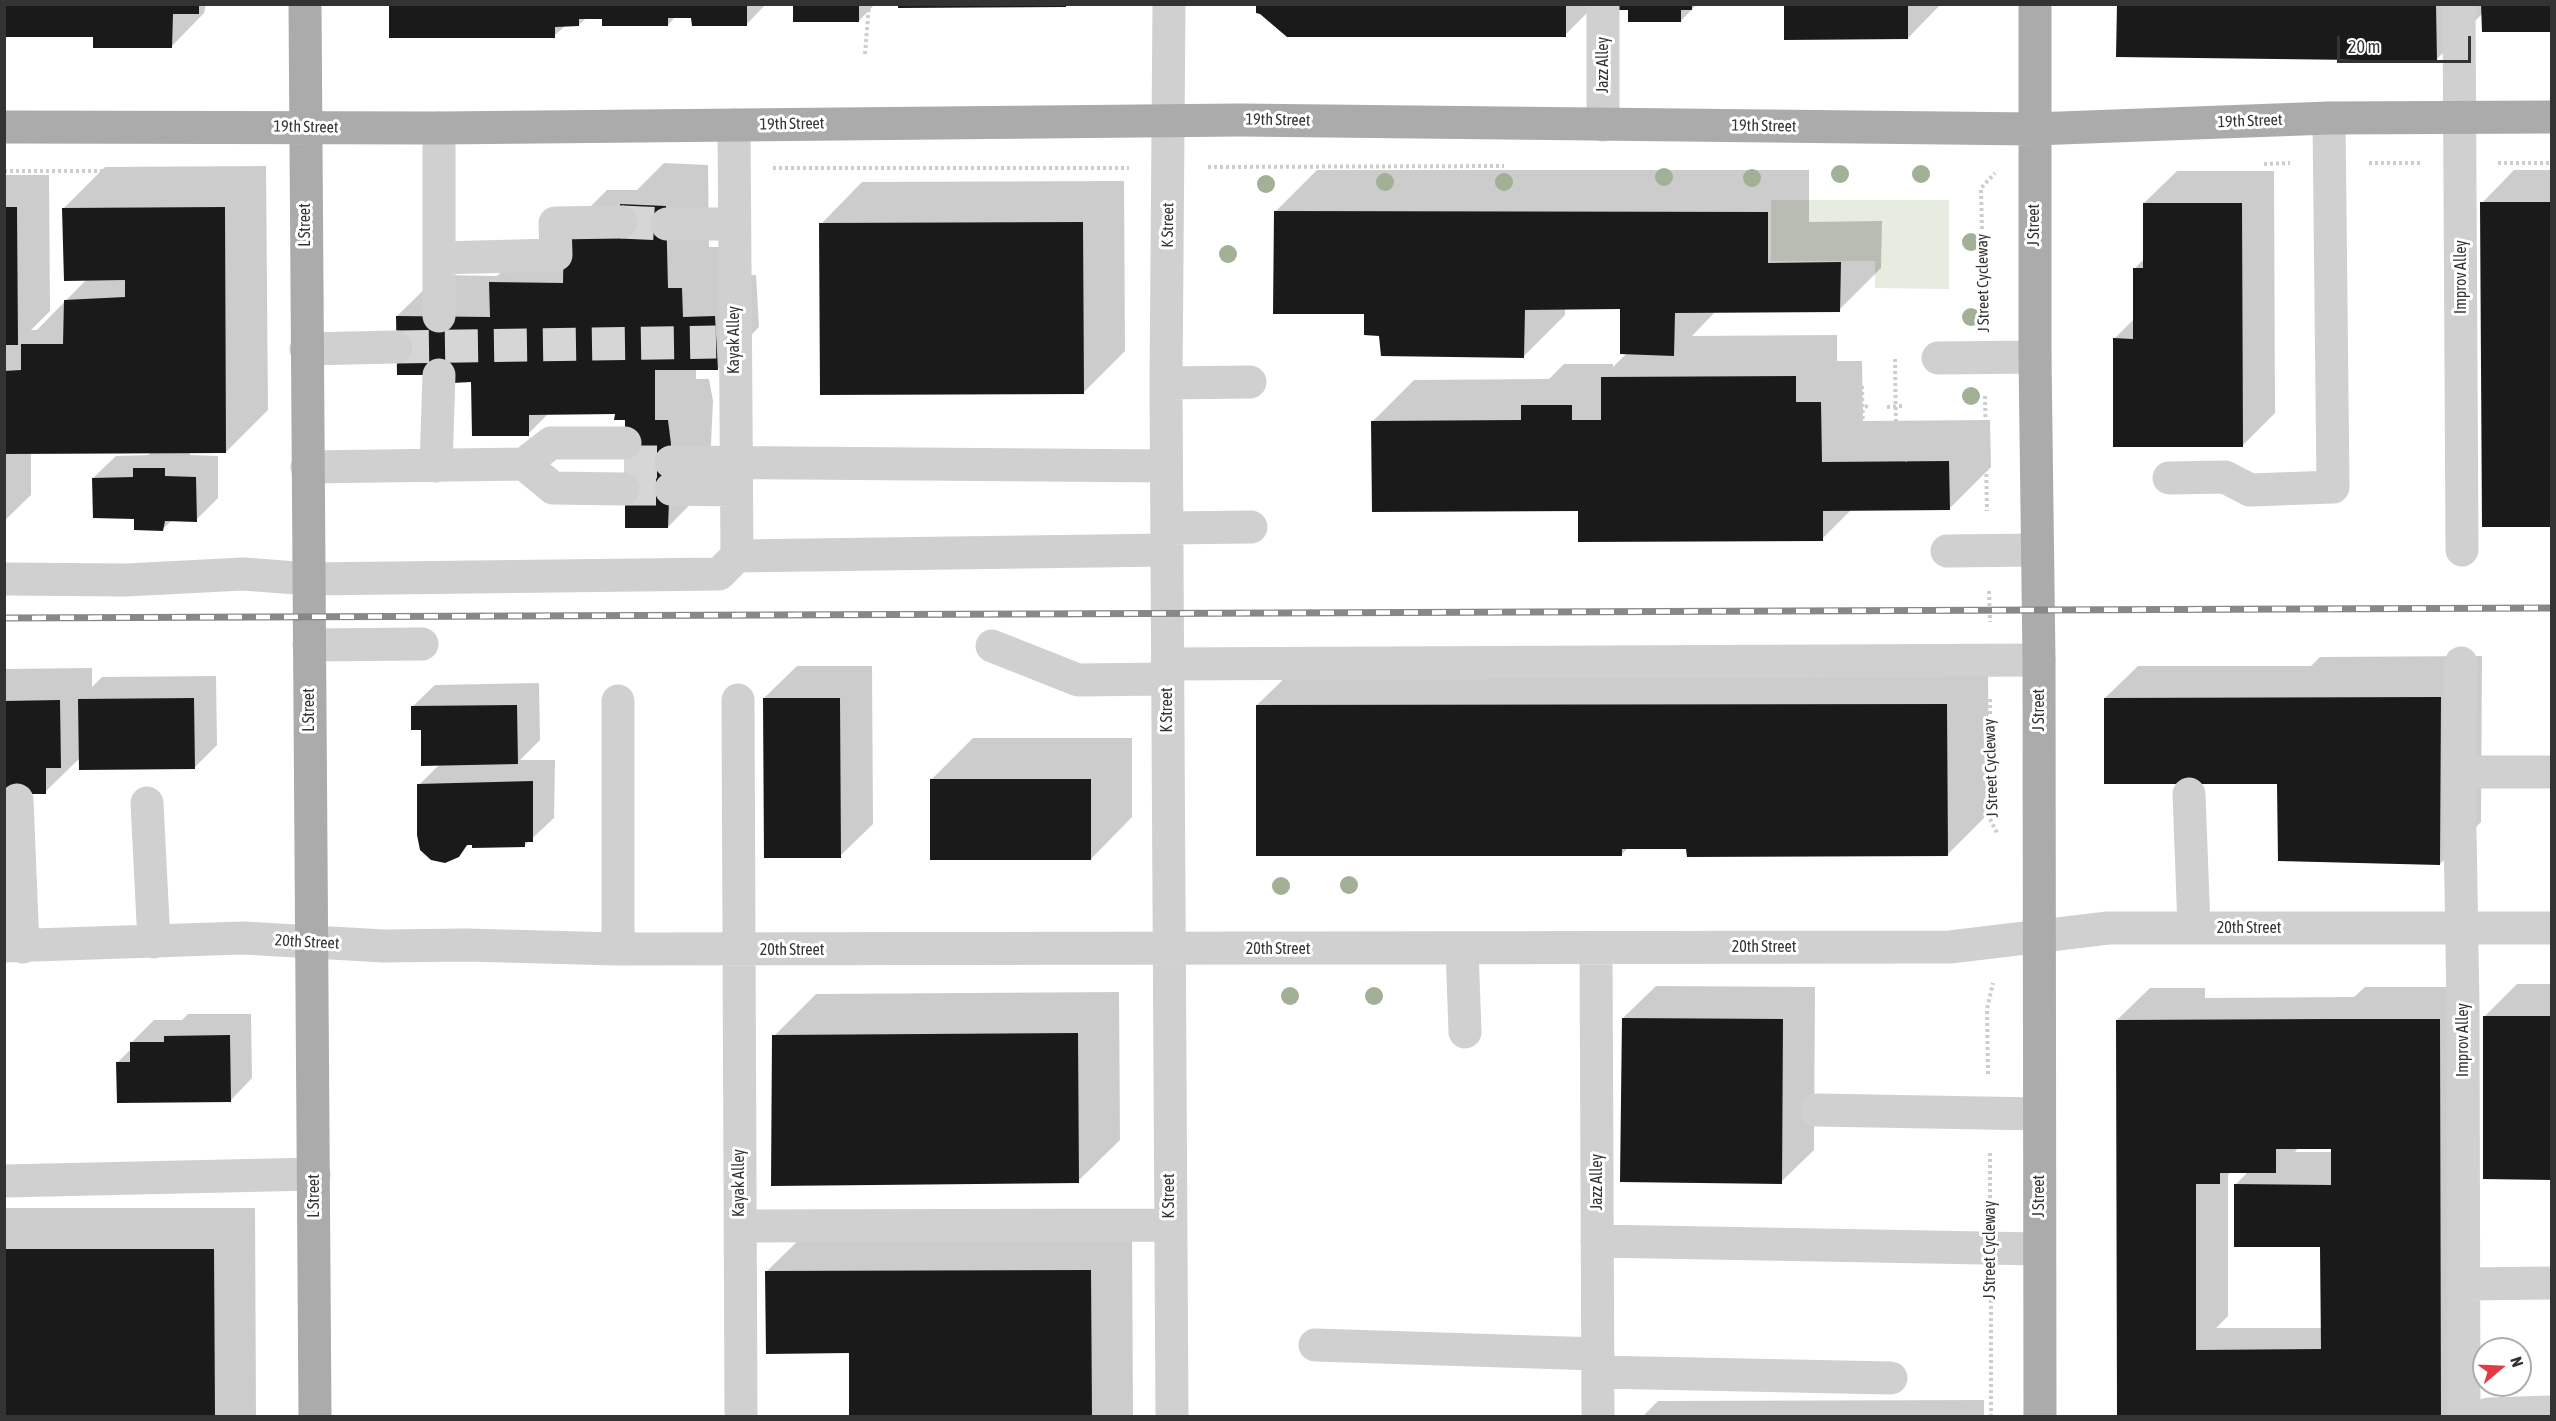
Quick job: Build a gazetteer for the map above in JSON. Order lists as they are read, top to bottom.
{
  "streets": {
    "main road": ["19th Street", "L Street", "J Street"],
    "street": [
      "Jazz Alley",
      "K Street",
      "Improv Alley",
      "Kayak Alley",
      "20th Street"
    ],
    "path": ["J Street Cycleway"]
  },
  "crossings": [
    ["Jazz Alley", "19th Street"],
    ["Jazz Alley", "20th Street"],
    ["19th Street", "L Street"],
    ["19th Street", "K Street"],
    ["19th Street", "J Street"],
    ["19th Street", "Improv Alley"],
    ["19th Street", "Kayak Alley"],
    ["L Street", "20th Street"],
    ["K Street", "20th Street"],
    ["J Street", "20th Street"],
    ["Improv Alley", "20th Street"],
    ["J Street Cycleway", "20th Street"],
    ["Kayak Alley", "20th Street"]
  ],
  "scale_bar": "20 m",
  "north": "right"
}
